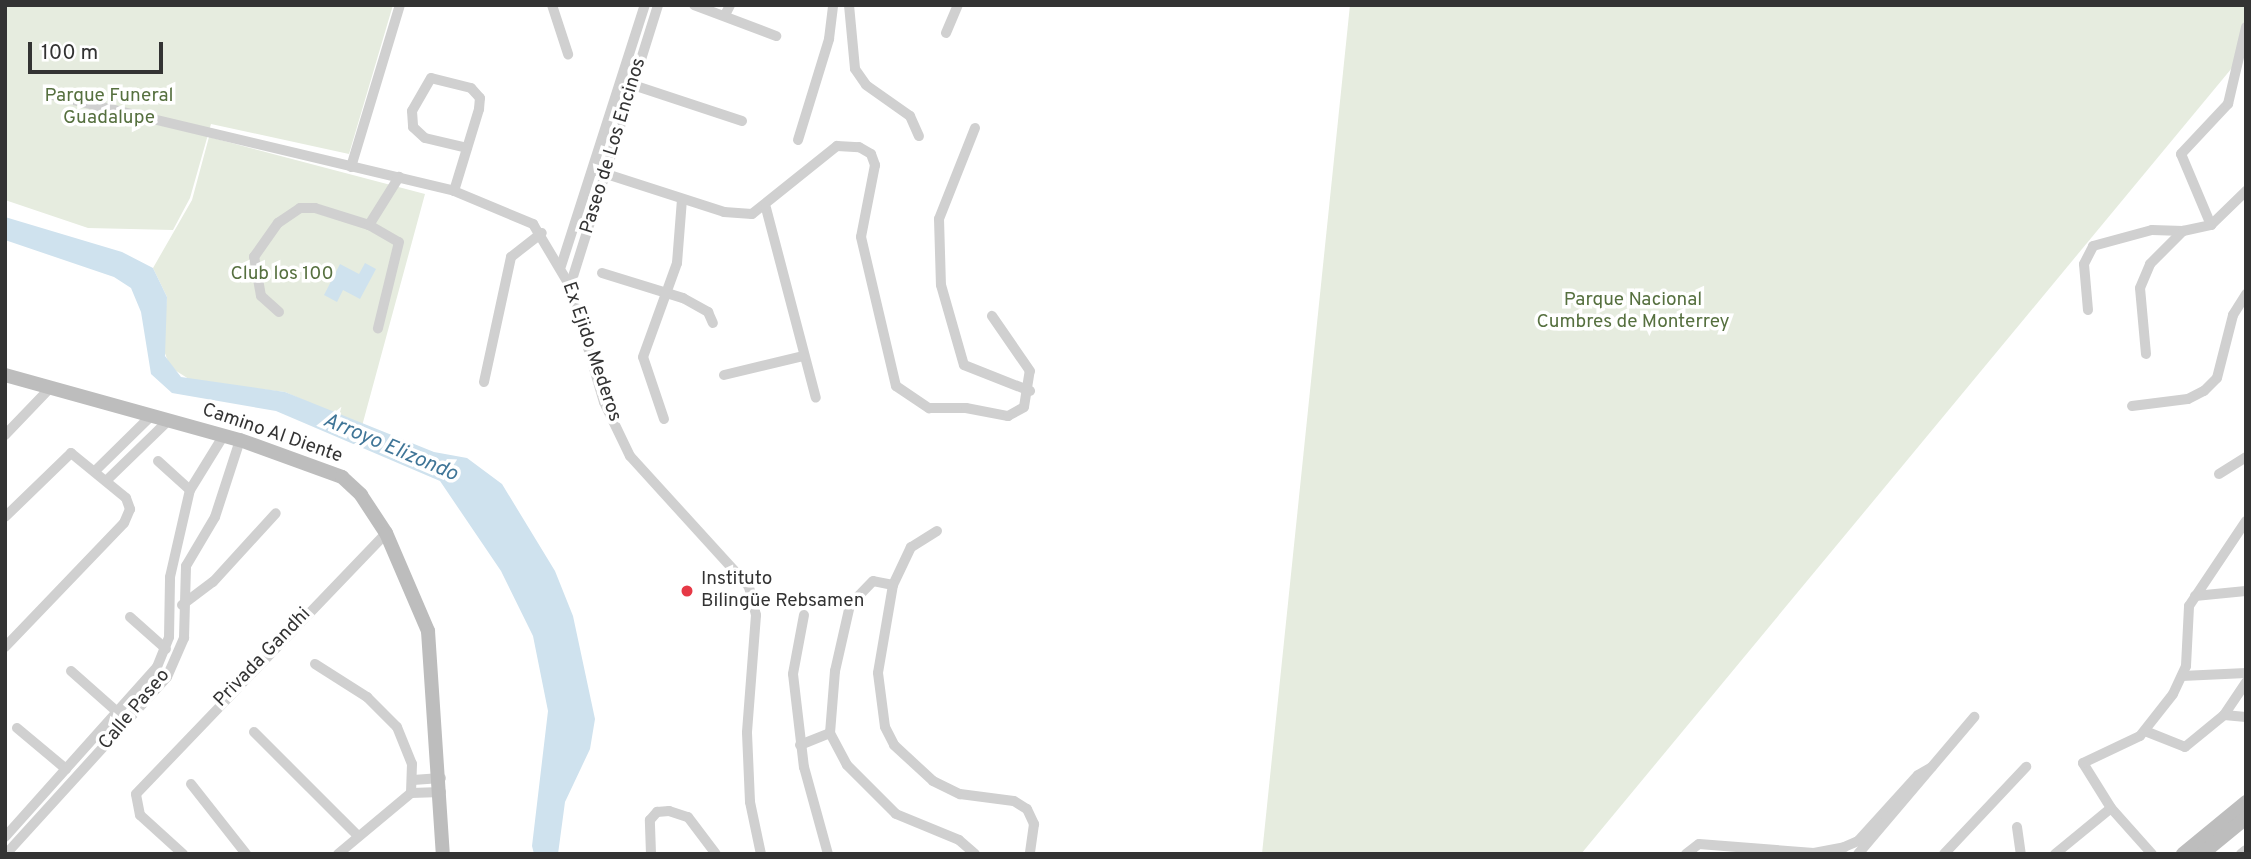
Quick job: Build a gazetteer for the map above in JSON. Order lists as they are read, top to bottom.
{
  "streets": {
    "street": [
      "Paseo de Los Encinos",
      "Ex Ejido Mederos",
      "Camino Al Diente",
      "Privada Gandhi",
      "Calle Paseo"
    ]
  },
  "crossings": [
    ["Paseo de Los Encinos", "Ex Ejido Mederos"],
    ["Camino Al Diente", "Privada Gandhi"],
    ["Camino Al Diente", "Calle Paseo"]
  ],
  "water": ["Arroyo Elizondo"],
  "parks": ["Parque Funeral Guadalupe", "Club los 100", "Parque Nacional Cumbres de Monterrey"],
  "places": ["Instituto Bilingüe Rebsamen"],
  "scale_bar": "100 m"
}
